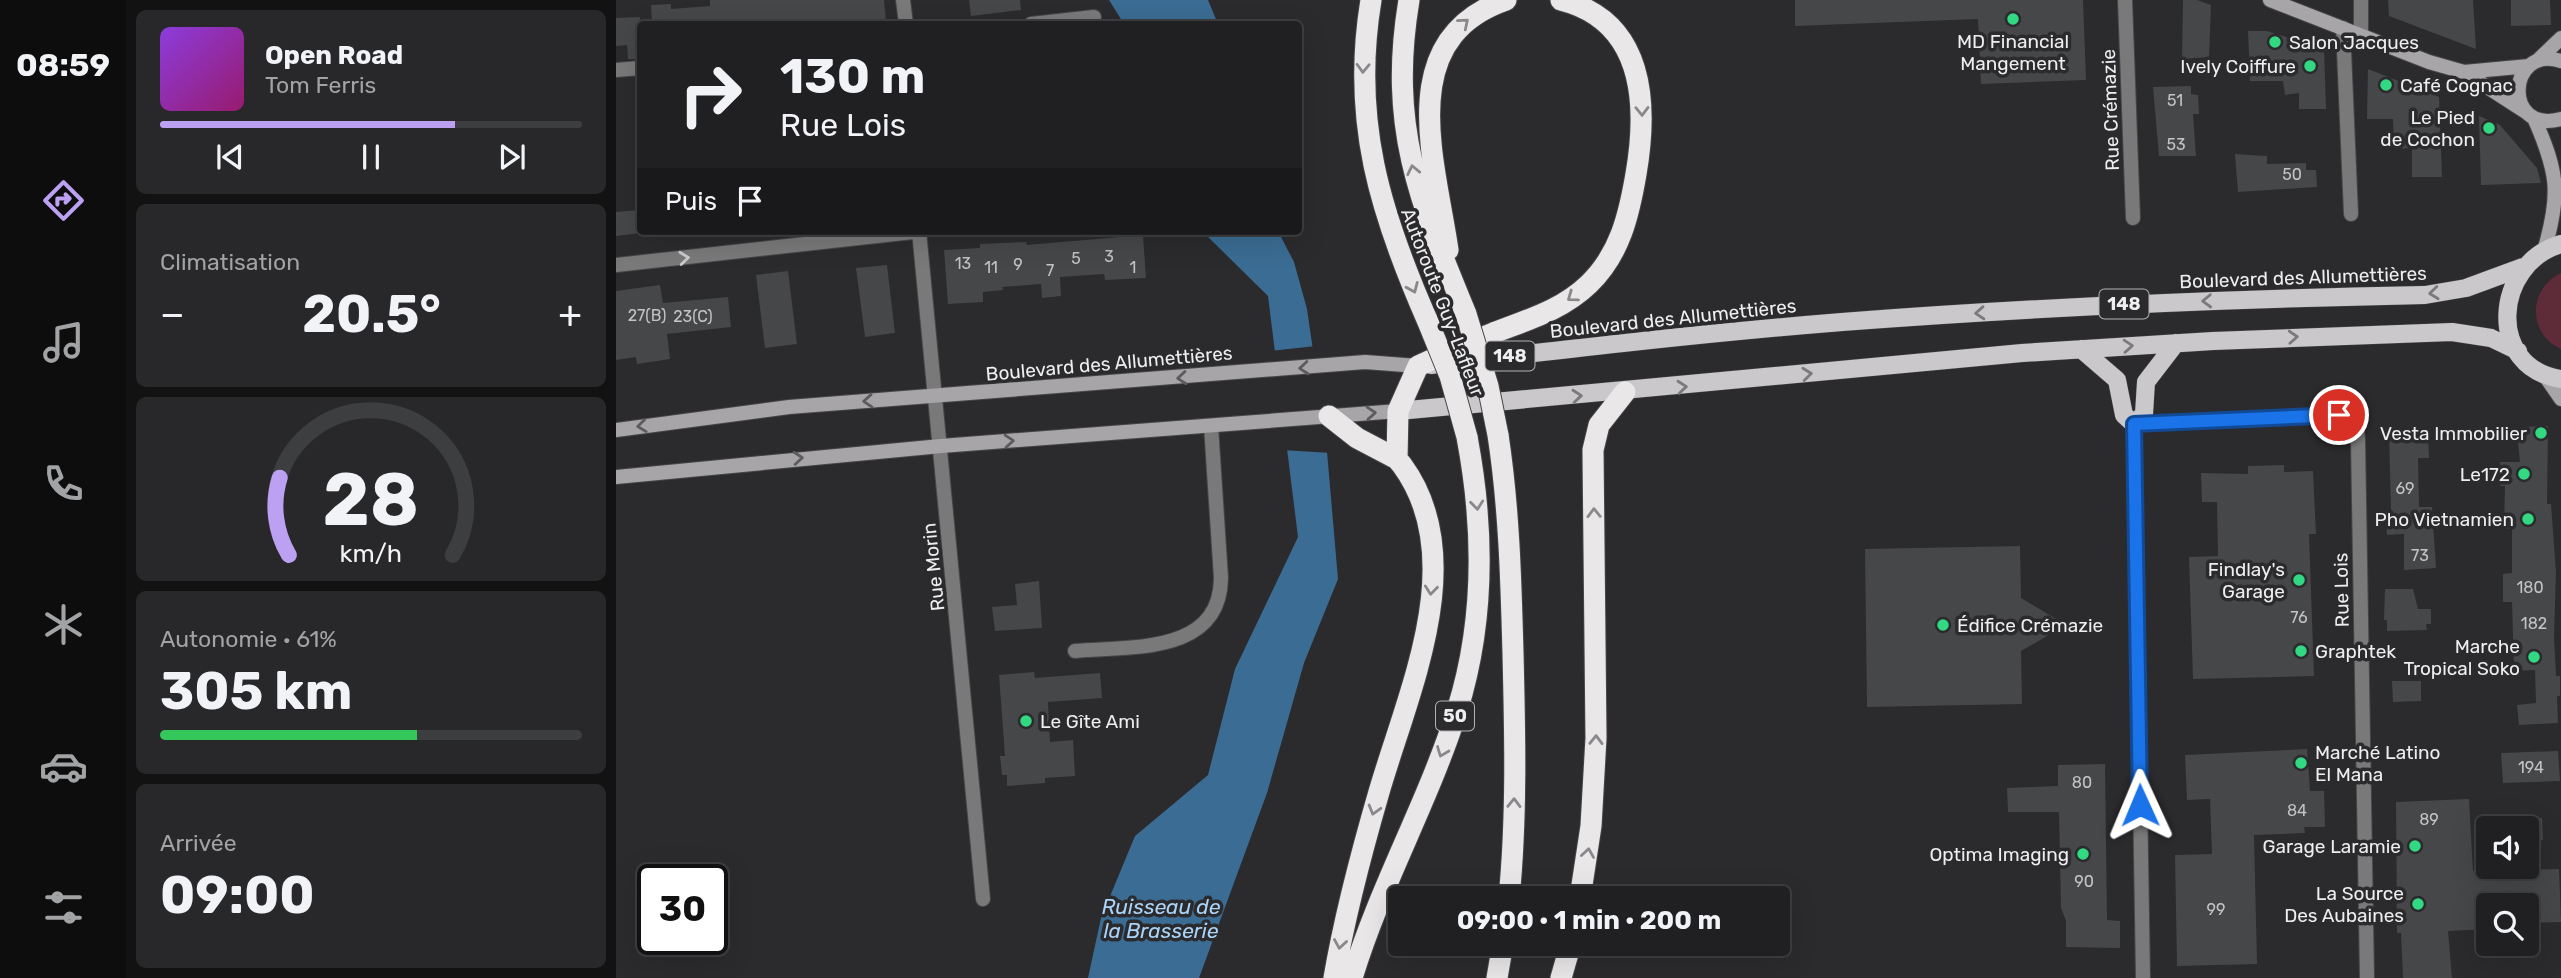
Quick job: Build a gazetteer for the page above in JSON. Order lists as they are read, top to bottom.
{
  "streets": {
    "highway": ["Autoroute Guy-Lafleur", "50"],
    "main road": ["Boulevard des Allumettières", "148"],
    "street": ["Rue Crémazie", "Rue Morin", "Rue Lois"]
  },
  "crossings": [
    ["Boulevard des Allumettières", "Rue Morin"]
  ],
  "water": ["Ruisseau de la Brasserie"],
  "places": [
    "MD Financial Mangement",
    "Salon Jacques",
    "Ively Coiffure",
    "Café Cognac",
    "Le Pied de Cochon",
    "Vesta Immobilier",
    "Le172",
    "Pho Vietnamien",
    "Findlay's Garage",
    "Édifice Crémazie",
    "Graphtek",
    "Marche Tropical Soko",
    "Le Gîte Ami",
    "Marché Latino El Mana",
    "Garage Laramie",
    "Optima Imaging",
    "La Source Des Aubaines"
  ],
  "house_numbers": [
    "51",
    "53",
    "50",
    "3",
    "5",
    "13",
    "9",
    "11",
    "1",
    "7",
    "27(B)",
    "23(C)",
    "69",
    "73",
    "180",
    "76",
    "182",
    "194",
    "80",
    "84",
    "89",
    "90",
    "99"
  ],
  "page": {
    "tabs": "08:59",
    "turn": ["130 m", "Rue Lois"],
    "song": ["Open Road", "Tom Ferris"],
    "then": "Puis",
    "tile": [
      "Climatisation",
      ["Autonomie · 61%", "305 km"],
      ["Arrivée", "09:00"]
    ],
    "heat": ["−", "20.5°", "+"],
    "limit": "30",
    "trip": "09:00 · 1 min · 200 m",
    "gauge": ["28", "km/h"]
  }
}
